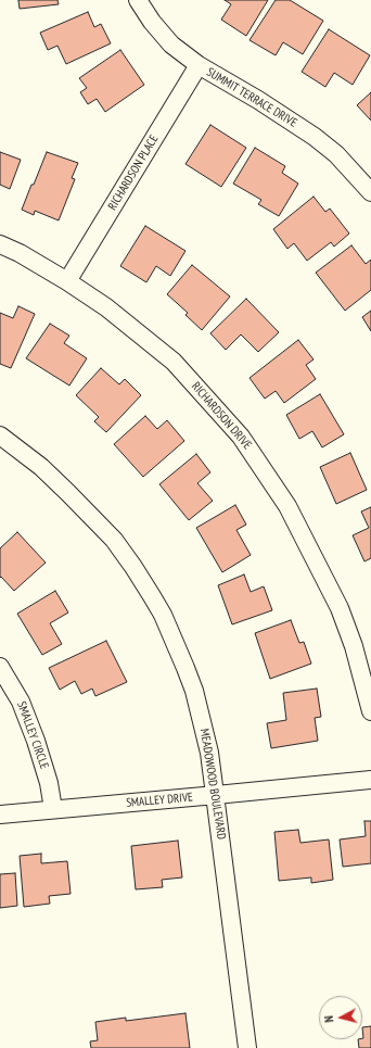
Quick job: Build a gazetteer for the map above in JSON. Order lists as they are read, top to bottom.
{
  "streets": {
    "street": [
      "SUMMIT TERRACE DRIVE",
      "RICHARDSON PLACE",
      "RICHARDSON DRIVE",
      "SMALLEY CIRCLE",
      "MEADOWOOD BOULEVARD",
      "SMALLEY DRIVE"
    ]
  },
  "crossings": [
    ["SUMMIT TERRACE DRIVE", "RICHARDSON PLACE"],
    ["RICHARDSON PLACE", "RICHARDSON DRIVE"],
    ["SMALLEY CIRCLE", "SMALLEY DRIVE"],
    ["MEADOWOOD BOULEVARD", "SMALLEY DRIVE"]
  ],
  "north": "left"
}
